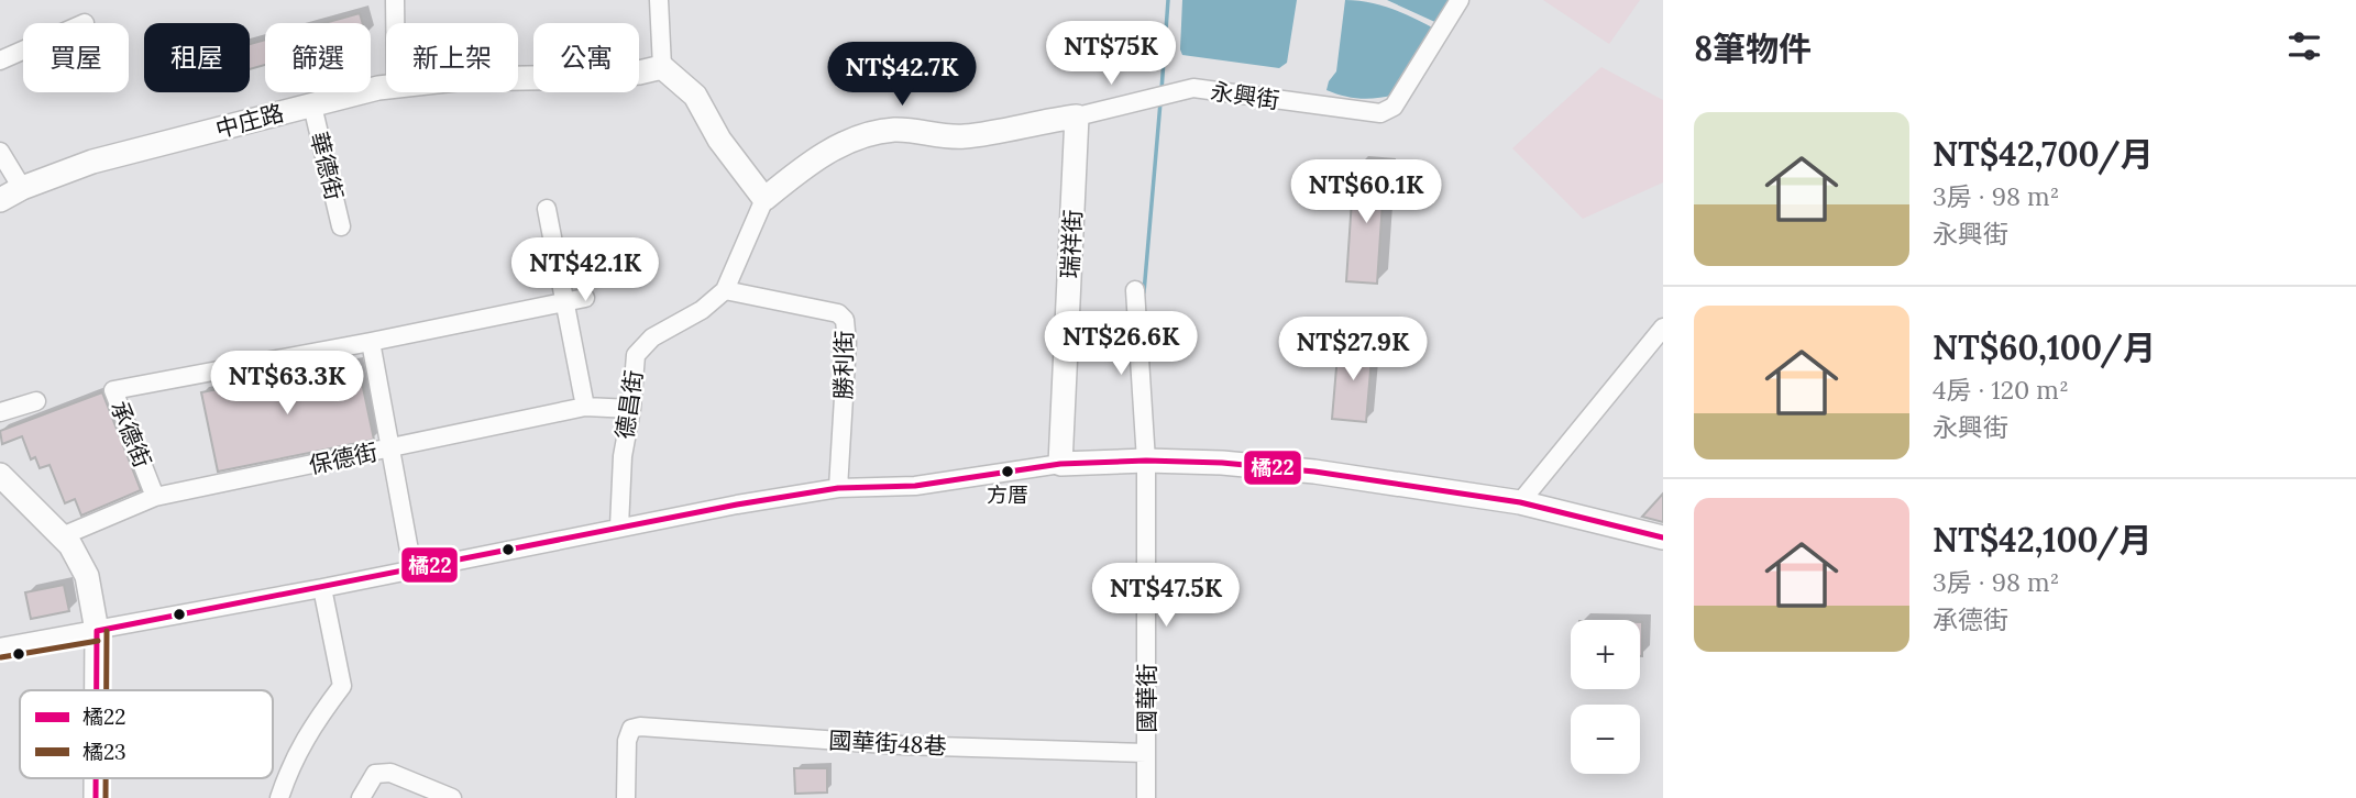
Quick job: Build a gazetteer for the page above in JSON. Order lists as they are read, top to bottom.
{
  "streets": {
    "street": [
      "永興街",
      "中庄路",
      "華德街",
      "瑞祥街",
      "勝利街",
      "德昌街",
      "承德街",
      "保德街",
      "國華街",
      "國華街48巷"
    ]
  },
  "crossings": [
    ["永興街", "瑞祥街"],
    ["永興街", "德昌街"],
    ["中庄路", "華德街"],
    ["勝利街", "德昌街"],
    ["德昌街", "保德街"],
    ["承德街", "保德街"],
    ["國華街", "國華街48巷"]
  ],
  "places": ["方厝"],
  "lines": ["transit line 橘22", "transit line 橘23"],
  "legend": ["橘22", "橘23"],
  "page": {
    "heading": "8筆物件",
    "price": [
      "NT$75K",
      "NT$42.7K",
      "NT$60.1K",
      "NT$42.1K",
      "NT$26.6K",
      "NT$27.9K",
      "NT$63.3K",
      "NT$47.5K"
    ],
    "chip": [
      "買屋",
      "租屋",
      "篩選",
      "新上架",
      "公寓"
    ],
    "list": [
      {
        "name": "NT$42,700/月",
        "note": "3房 · 98 m² · 永興街"
      },
      {
        "name": "NT$60,100/月",
        "note": "4房 · 120 m² · 永興街"
      },
      {
        "name": "NT$42,100/月",
        "note": "3房 · 98 m² · 承德街"
      }
    ],
    "map_buttons": ["+", "−"]
  }
}
